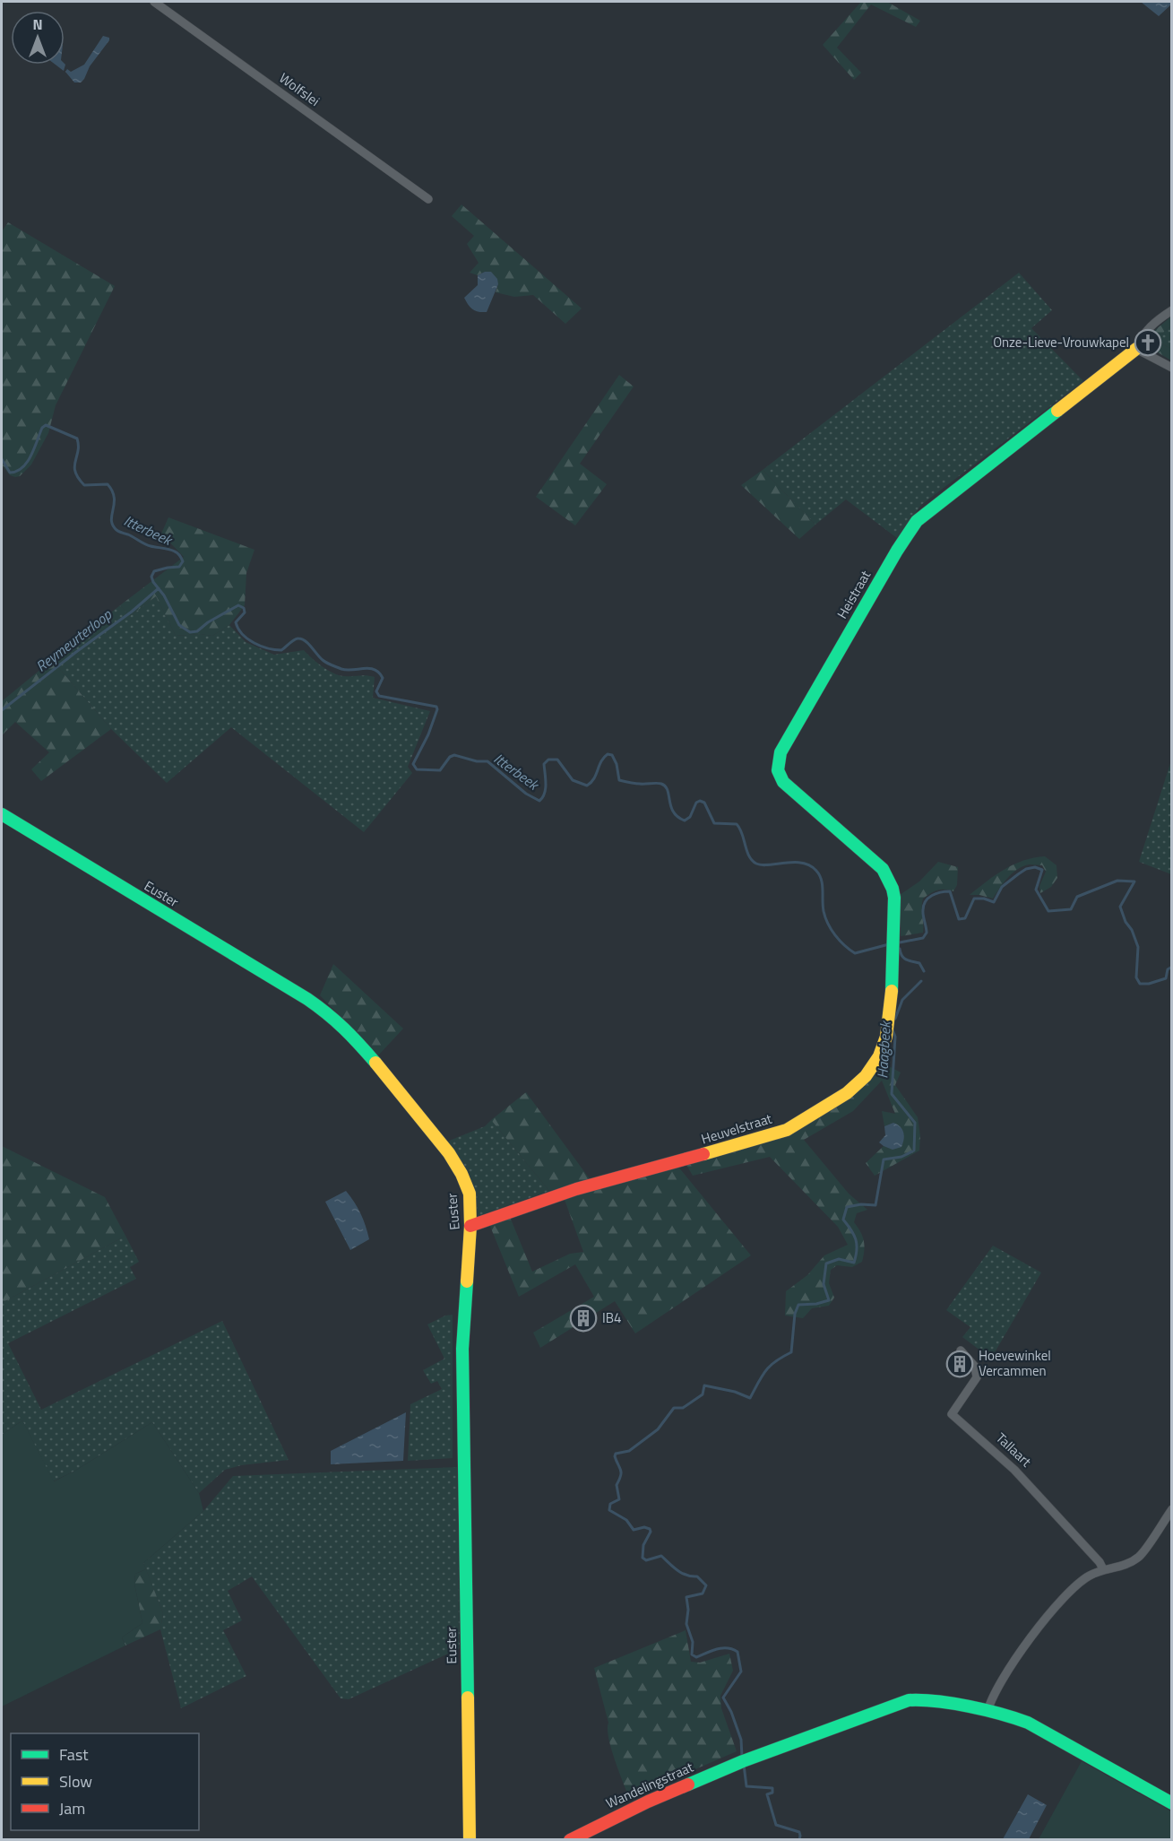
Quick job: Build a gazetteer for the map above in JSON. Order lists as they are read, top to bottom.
{
  "streets": {
    "street": [
      "Wolfslei",
      "Heistraat",
      "Euster",
      "Heuvelstraat",
      "Tallaart",
      "Wandelingstraat"
    ]
  },
  "crossings": [
    ["Heistraat", "Heuvelstraat"],
    ["Euster", "Heuvelstraat"]
  ],
  "water": ["Itterbeek", "Reymeurterloop", "Haagbeek"],
  "places": {
    "church": ["Onze-Lieve-Vrouwkapel"],
    "building": ["IB4", "Hoevewinkel Vercammen"]
  },
  "legend": ["Fast", "Slow", "Jam"],
  "north": "top"
}
